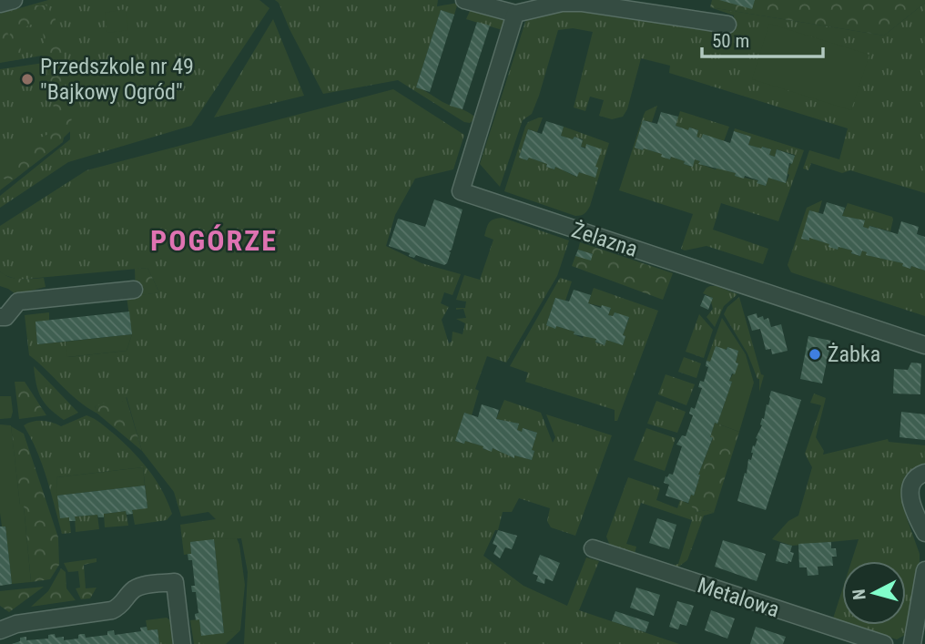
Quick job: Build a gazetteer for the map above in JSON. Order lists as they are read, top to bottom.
{
  "streets": {
    "street": ["Żelazna", "Metalowa"]
  },
  "districts": ["POGÓRZE"],
  "places": ["Przedszkole nr 49 \"Bajkowy Ogród\"", "Żabka"],
  "scale_bar": "50 m",
  "north": "left"
}
